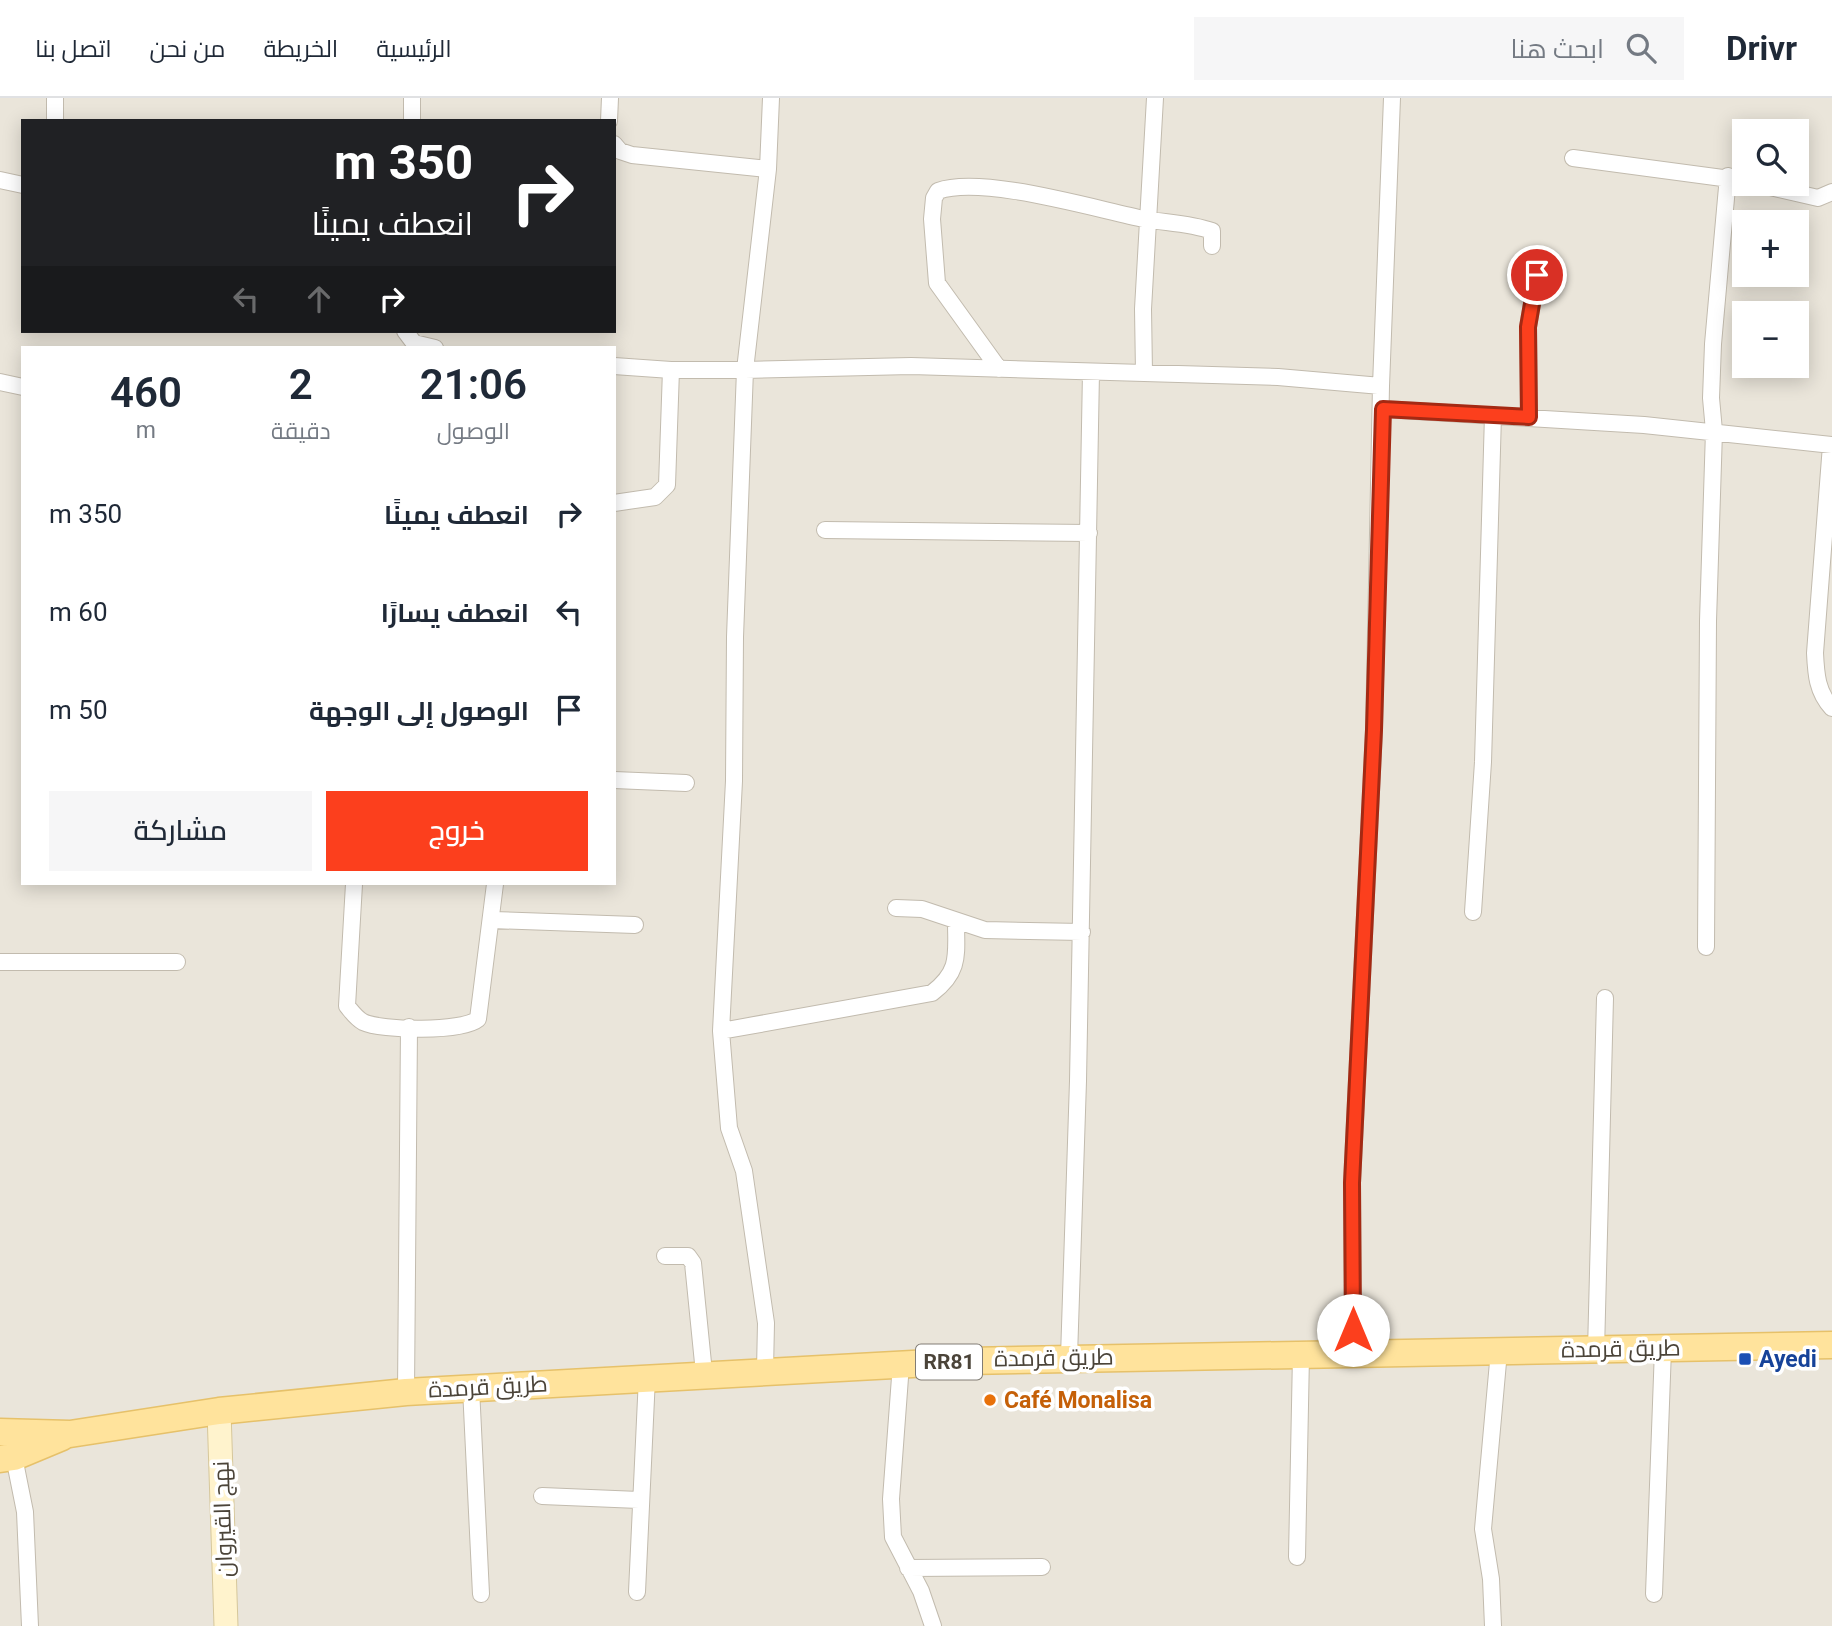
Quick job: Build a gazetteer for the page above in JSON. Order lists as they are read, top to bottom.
{
  "streets": {
    "main road": ["طريق قرمدة", "RR81"],
    "street": ["نهج القيروان"]
  },
  "crossings": [
    ["طريق قرمدة", "نهج القيروان"]
  ],
  "places": {
    "transit": ["Ayedi"],
    "other": ["Café Monalisa"]
  },
  "page": {
    "header": "Drivr",
    "search": "ابحث هنا",
    "nav": [
      "الرئيسية",
      "الخريطة",
      "من نحن",
      "اتصل بنا"
    ],
    "map_buttons": ["+", "−"],
    "turn": ["350 m", "انعطف يمينًا"],
    "eta": [
      "21:06",
      "الوصول",
      "2",
      "دقيقة",
      "460",
      "m"
    ],
    "list": [
      {
        "name": "انعطف يمينًا",
        "value": "350 m"
      },
      {
        "name": "انعطف يسارًا",
        "value": "60 m"
      },
      {
        "name": "الوصول إلى الوجهة",
        "value": "50 m"
      }
    ],
    "buttons": ["خروج", "مشاركة"]
  }
}
